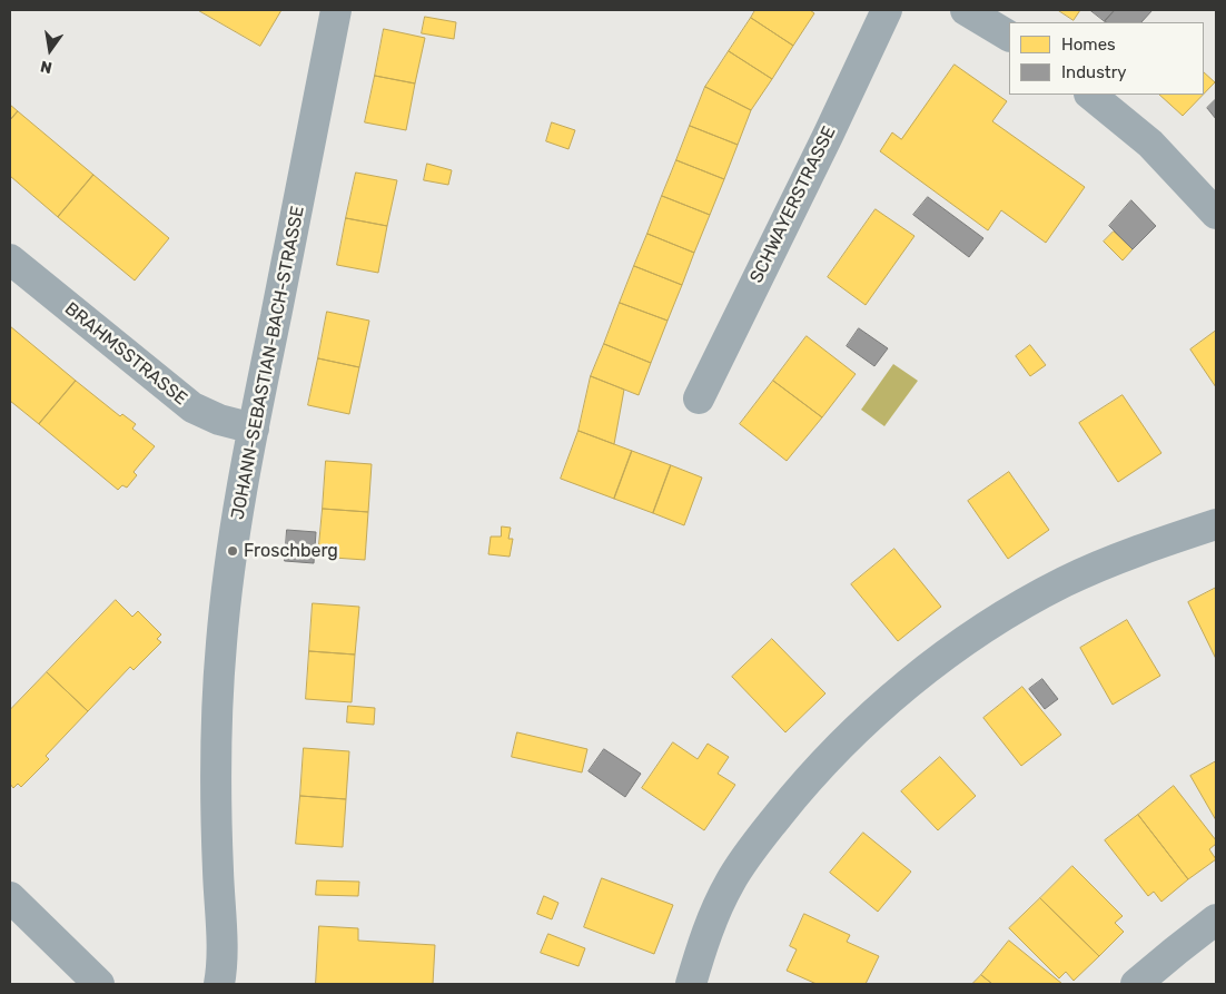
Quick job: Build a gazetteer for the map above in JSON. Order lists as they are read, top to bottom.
{
  "streets": {
    "street": ["SCHWAYERSTRASSE", "BRAHMSSTRASSE", "JOHANN-SEBASTIAN-BACH-STRASSE"]
  },
  "crossings": [
    ["BRAHMSSTRASSE", "JOHANN-SEBASTIAN-BACH-STRASSE"]
  ],
  "places": ["Froschberg"],
  "legend": ["Homes", "Industry"],
  "north": "bottom"
}
